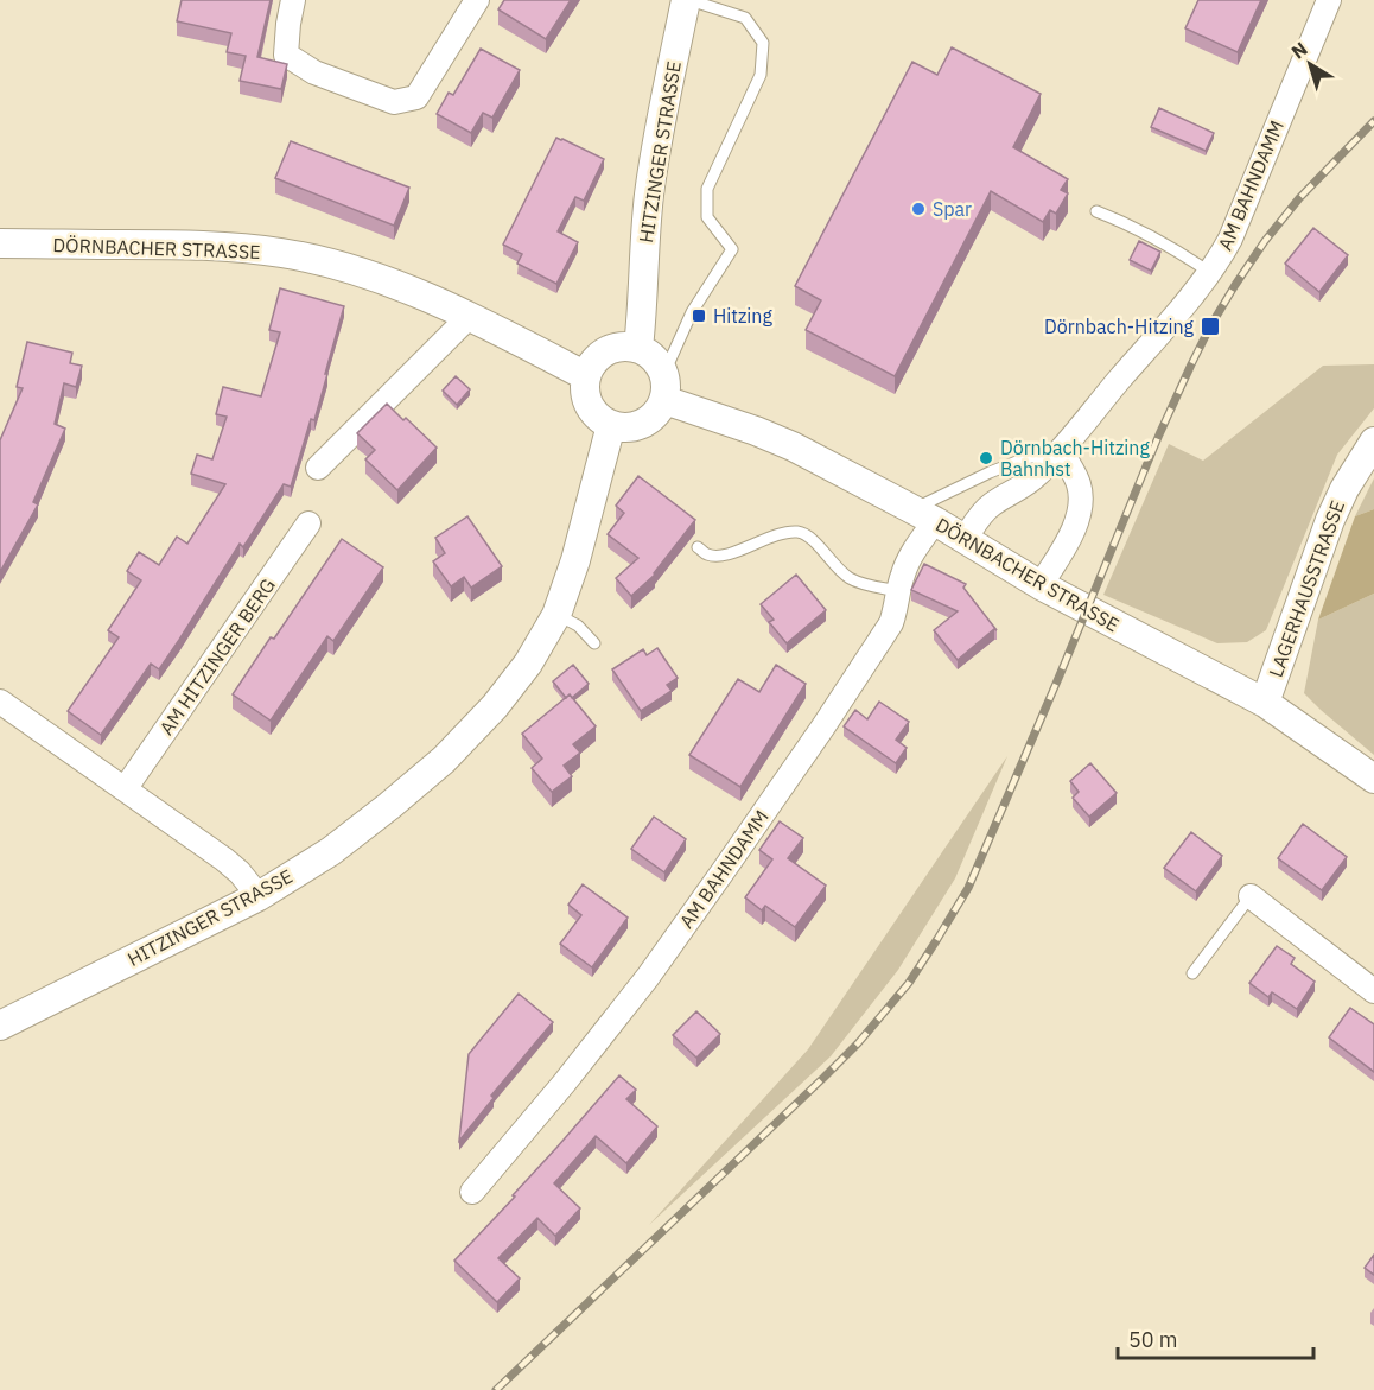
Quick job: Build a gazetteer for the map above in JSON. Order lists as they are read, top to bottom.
{
  "streets": {
    "street": [
      "HITZINGER STRASSE",
      "AM BAHNDAMM",
      "DÖRNBACHER STRASSE",
      "LAGERHAUSSTRASSE",
      "AM HITZINGER BERG"
    ]
  },
  "crossings": [
    ["HITZINGER STRASSE", "DÖRNBACHER STRASSE"],
    ["AM BAHNDAMM", "DÖRNBACHER STRASSE"],
    ["DÖRNBACHER STRASSE", "LAGERHAUSSTRASSE"]
  ],
  "places": {
    "other": ["Spar", "Dörnbach-Hitzing Bahnhst"],
    "transit": ["Hitzing", "Dörnbach-Hitzing"]
  },
  "scale_bar": "50 m",
  "north": "top left"
}
